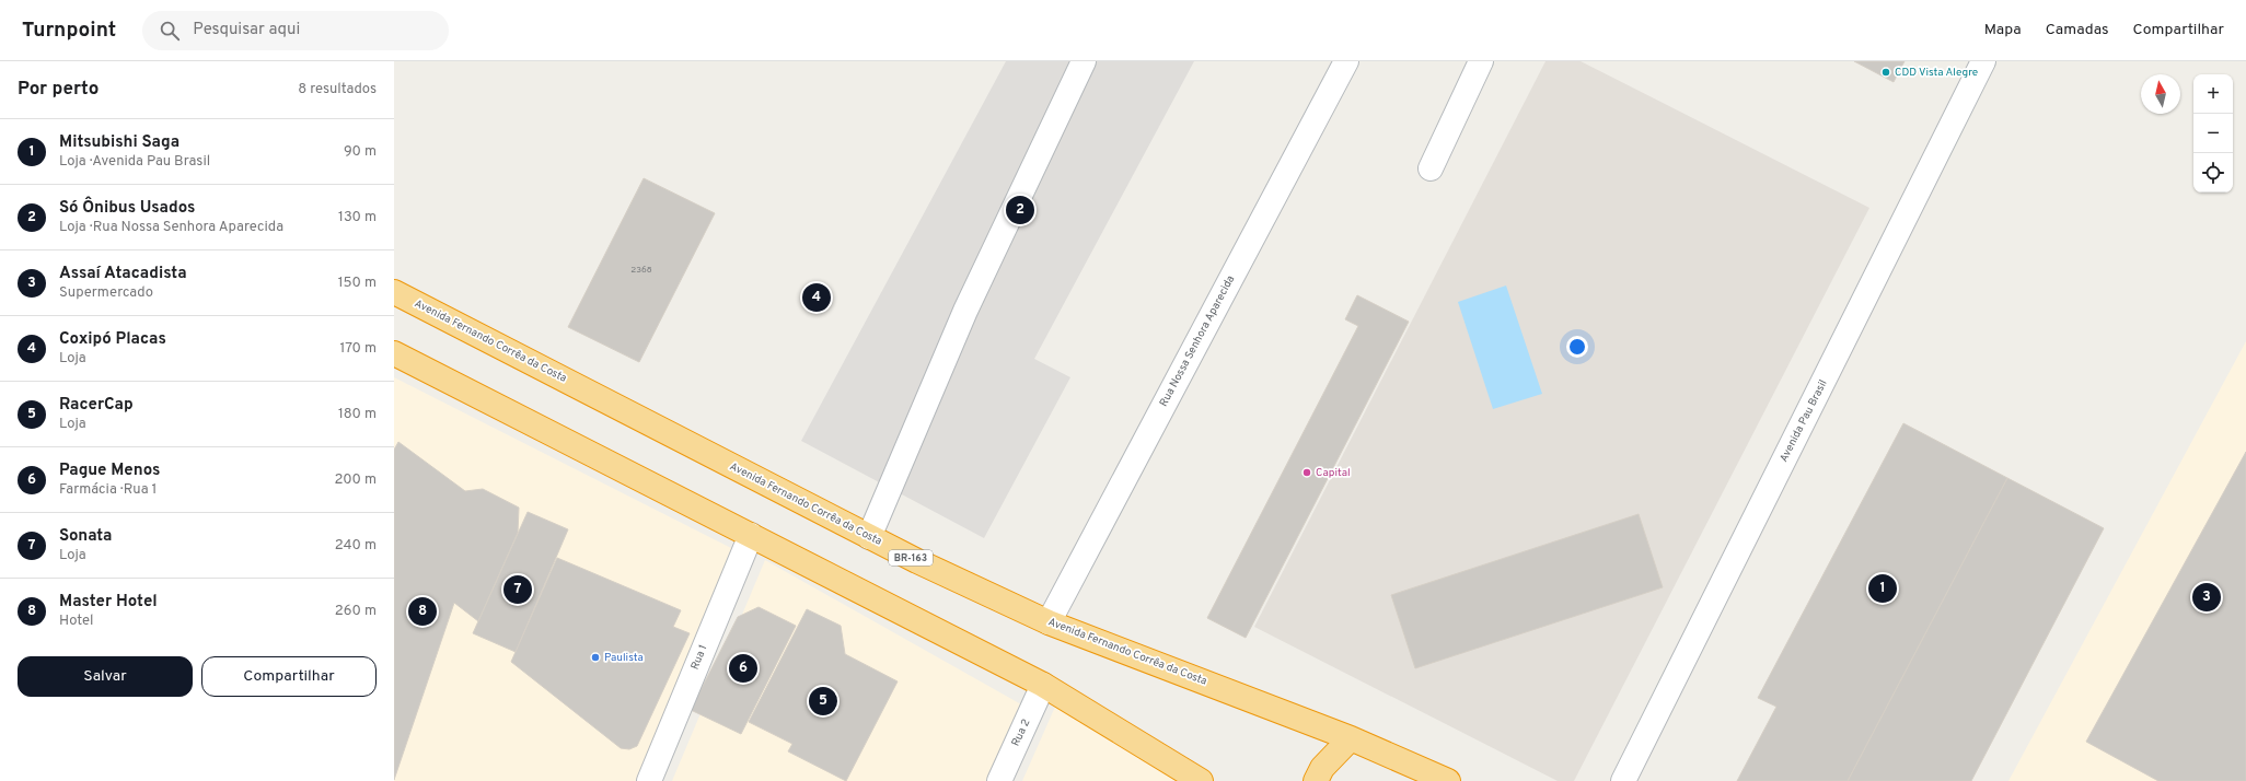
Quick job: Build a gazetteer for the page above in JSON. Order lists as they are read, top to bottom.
{
  "streets": {
    "highway": ["Avenida Fernando Corrêa da Costa", "BR-163"],
    "street": [
      "Rua Nossa Senhora Aparecida",
      "Avenida Pau Brasil",
      "Rua 1",
      "Rua 2"
    ]
  },
  "crossings": [
    ["Avenida Fernando Corrêa da Costa", "Rua Nossa Senhora Aparecida"]
  ],
  "places": ["CDD Vista Alegre", "Capital", "Paulista"],
  "house_numbers": ["2368"],
  "north": "top",
  "page": {
    "header": "Turnpoint",
    "search": "Pesquisar aqui",
    "nav": ["Mapa", "Camadas", "Compartilhar"],
    "heading": ["Por perto", "8 resultados"],
    "map_buttons": ["+", "−"],
    "list": [
      {
        "mark": "1",
        "name": "Mitsubishi Saga",
        "note": "Loja · Avenida Pau Brasil",
        "value": "90 m"
      },
      {
        "mark": "2",
        "name": "Só Ônibus Usados",
        "note": "Loja · Rua Nossa Senhora Aparecida",
        "value": "130 m"
      },
      {
        "mark": "3",
        "name": "Assaí Atacadista",
        "note": "Supermercado",
        "value": "150 m"
      },
      {
        "mark": "4",
        "name": "Coxipó Placas",
        "note": "Loja",
        "value": "170 m"
      },
      {
        "mark": "5",
        "name": "RacerCap",
        "note": "Loja",
        "value": "180 m"
      },
      {
        "mark": "6",
        "name": "Pague Menos",
        "note": "Farmácia · Rua 1",
        "value": "200 m"
      },
      {
        "mark": "7",
        "name": "Sonata",
        "note": "Loja",
        "value": "240 m"
      },
      {
        "mark": "8",
        "name": "Master Hotel",
        "note": "Hotel",
        "value": "260 m"
      }
    ],
    "pins": [
      "2",
      "4",
      "1",
      "7",
      "3",
      "8",
      "6",
      "5"
    ],
    "buttons": ["Salvar", "Compartilhar"]
  }
}
